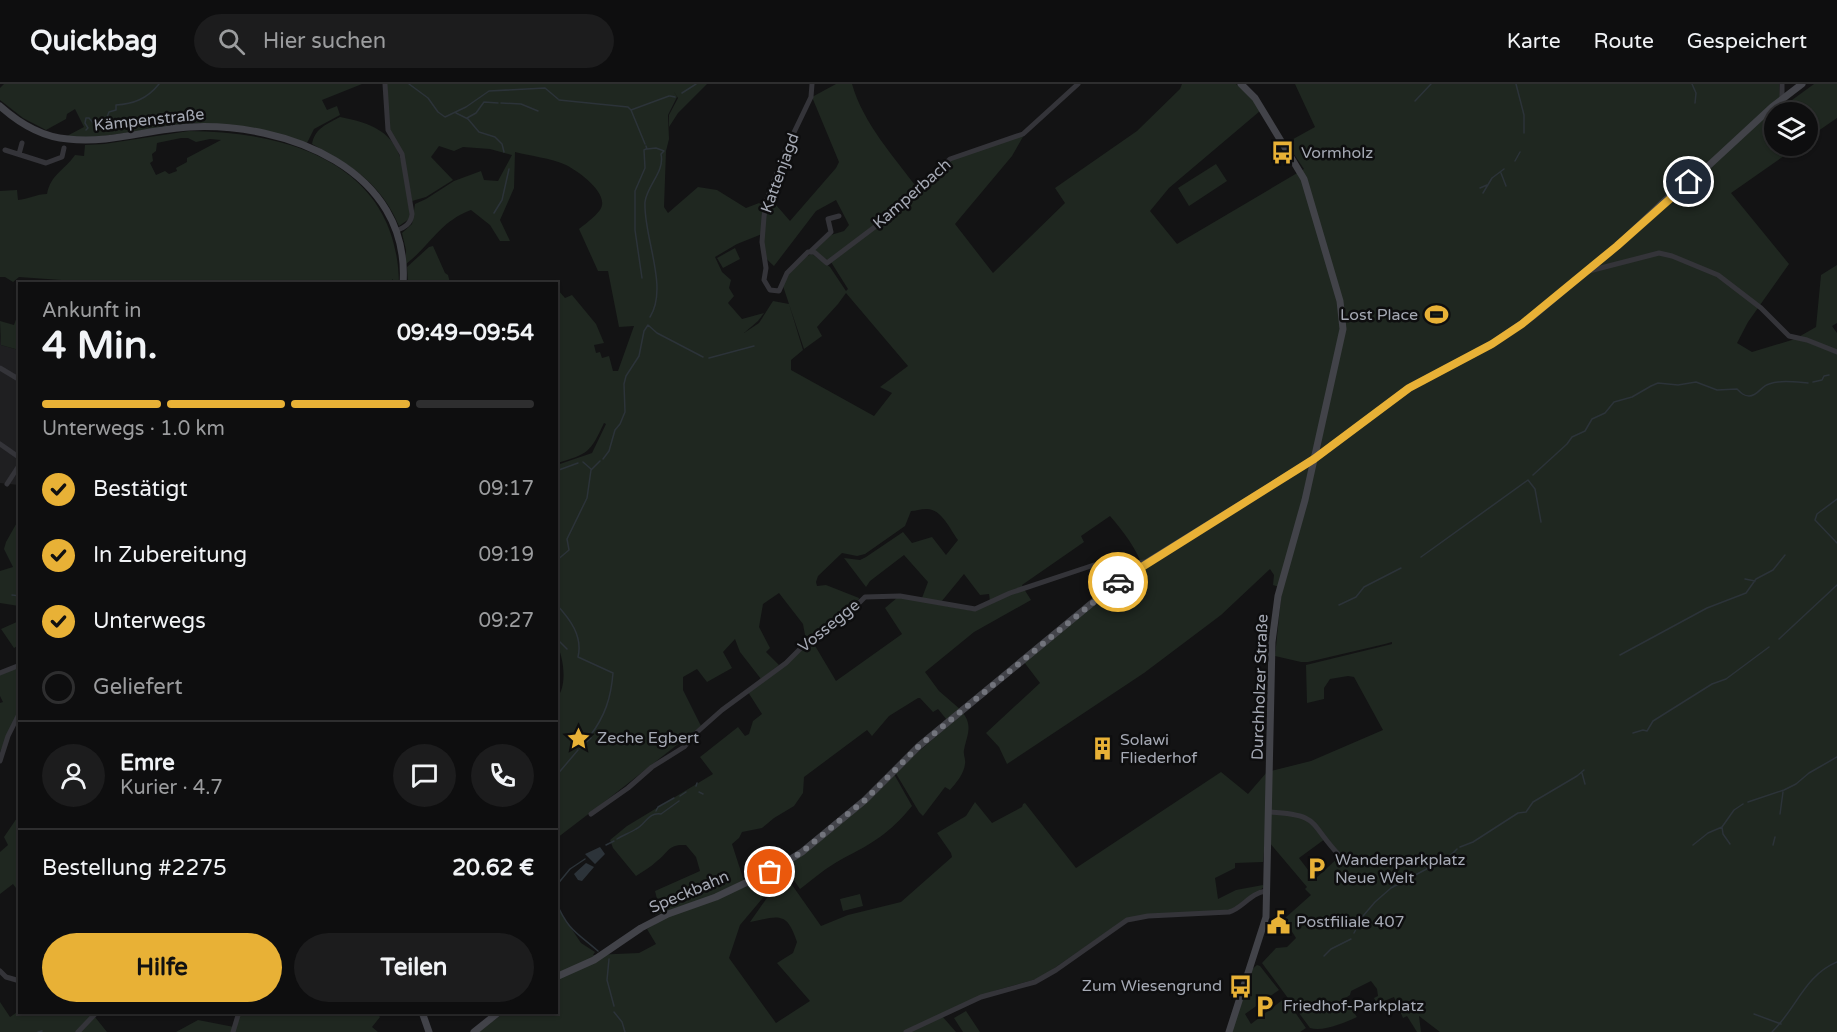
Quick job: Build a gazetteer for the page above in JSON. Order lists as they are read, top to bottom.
{
  "streets": {
    "street": [
      "Kämpenstraße",
      "Kattenjagd",
      "Kamperbach",
      "Vossegge",
      "Durchholzer Straße",
      "Speckbahn"
    ]
  },
  "crossings": [
    ["Kattenjagd", "Kamperbach"],
    ["Vossegge", "Speckbahn"],
    ["Durchholzer Straße", "Speckbahn"]
  ],
  "places": {
    "bus stop": ["Vormholz", "Zum Wiesengrund"],
    "sports": ["Lost Place"],
    "place": ["Zeche Egbert"],
    "building": ["Solawi Fliederhof"],
    "parking": ["Wanderparkplatz Neue Welt", "Friedhof-Parkplatz"],
    "public building": ["Postfiliale 407"]
  },
  "page": {
    "header": "Quickbag",
    "search": "Hier suchen",
    "nav": ["Karte", "Route", "Gespeichert"],
    "heading": ["4 Min.", "Ankunft in", "09:49–09:54"],
    "panel": [
      "Emre",
      "Kurier · 4.7",
      "Bestellung #2275",
      "20.62 €"
    ],
    "bar": "Unterwegs · 1.0 km",
    "list": [
      ["Bestätigt", "09:17"],
      ["In Zubereitung", "09:19"],
      ["Unterwegs", "09:27"],
      "Geliefert"
    ],
    "buttons": ["Hilfe", "Teilen"]
  }
}
